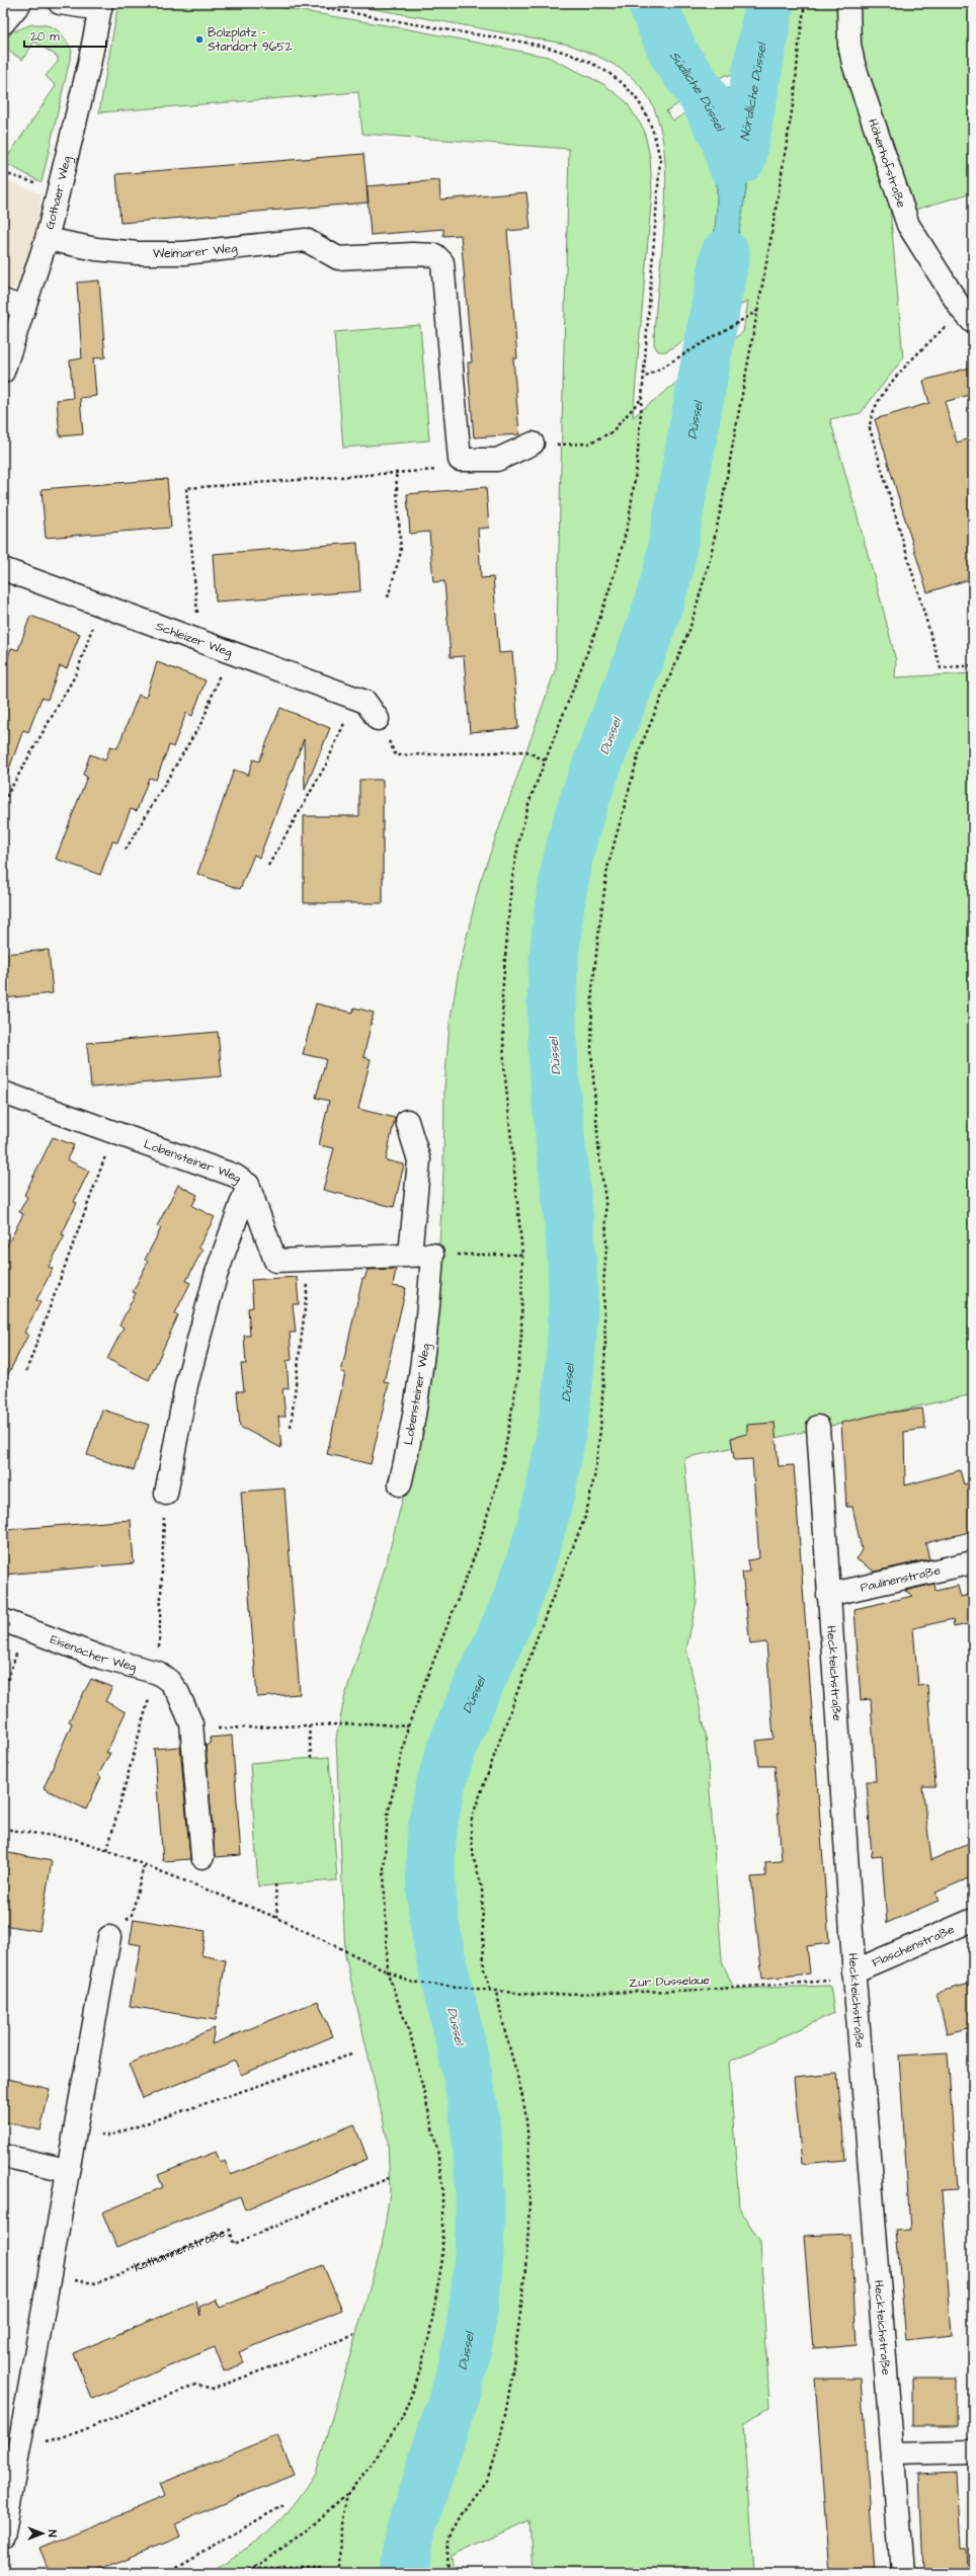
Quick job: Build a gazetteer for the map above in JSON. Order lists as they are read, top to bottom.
{
  "streets": {
    "street": [
      "Höherhofstraße",
      "Gothaer Weg",
      "Weimarer Weg",
      "Schleizer Weg",
      "Lobensteiner Weg",
      "Paulinenstraße",
      "Eisenacher Weg",
      "Heckteichstraße",
      "Flaschenstraße"
    ],
    "path": ["Zur Düsselaue", "Katharinenstraße"]
  },
  "crossings": [
    ["Gothaer Weg", "Weimarer Weg"],
    ["Paulinenstraße", "Heckteichstraße"],
    ["Heckteichstraße", "Flaschenstraße"],
    ["Heckteichstraße", "Zur Düsselaue"],
    ["Flaschenstraße", "Zur Düsselaue"]
  ],
  "water": ["Südliche Düssel", "Nördliche Düssel", "Düssel"],
  "places": ["Bolzplatz - Standort 9652"],
  "scale_bar": "20 m",
  "north": "right"
}
